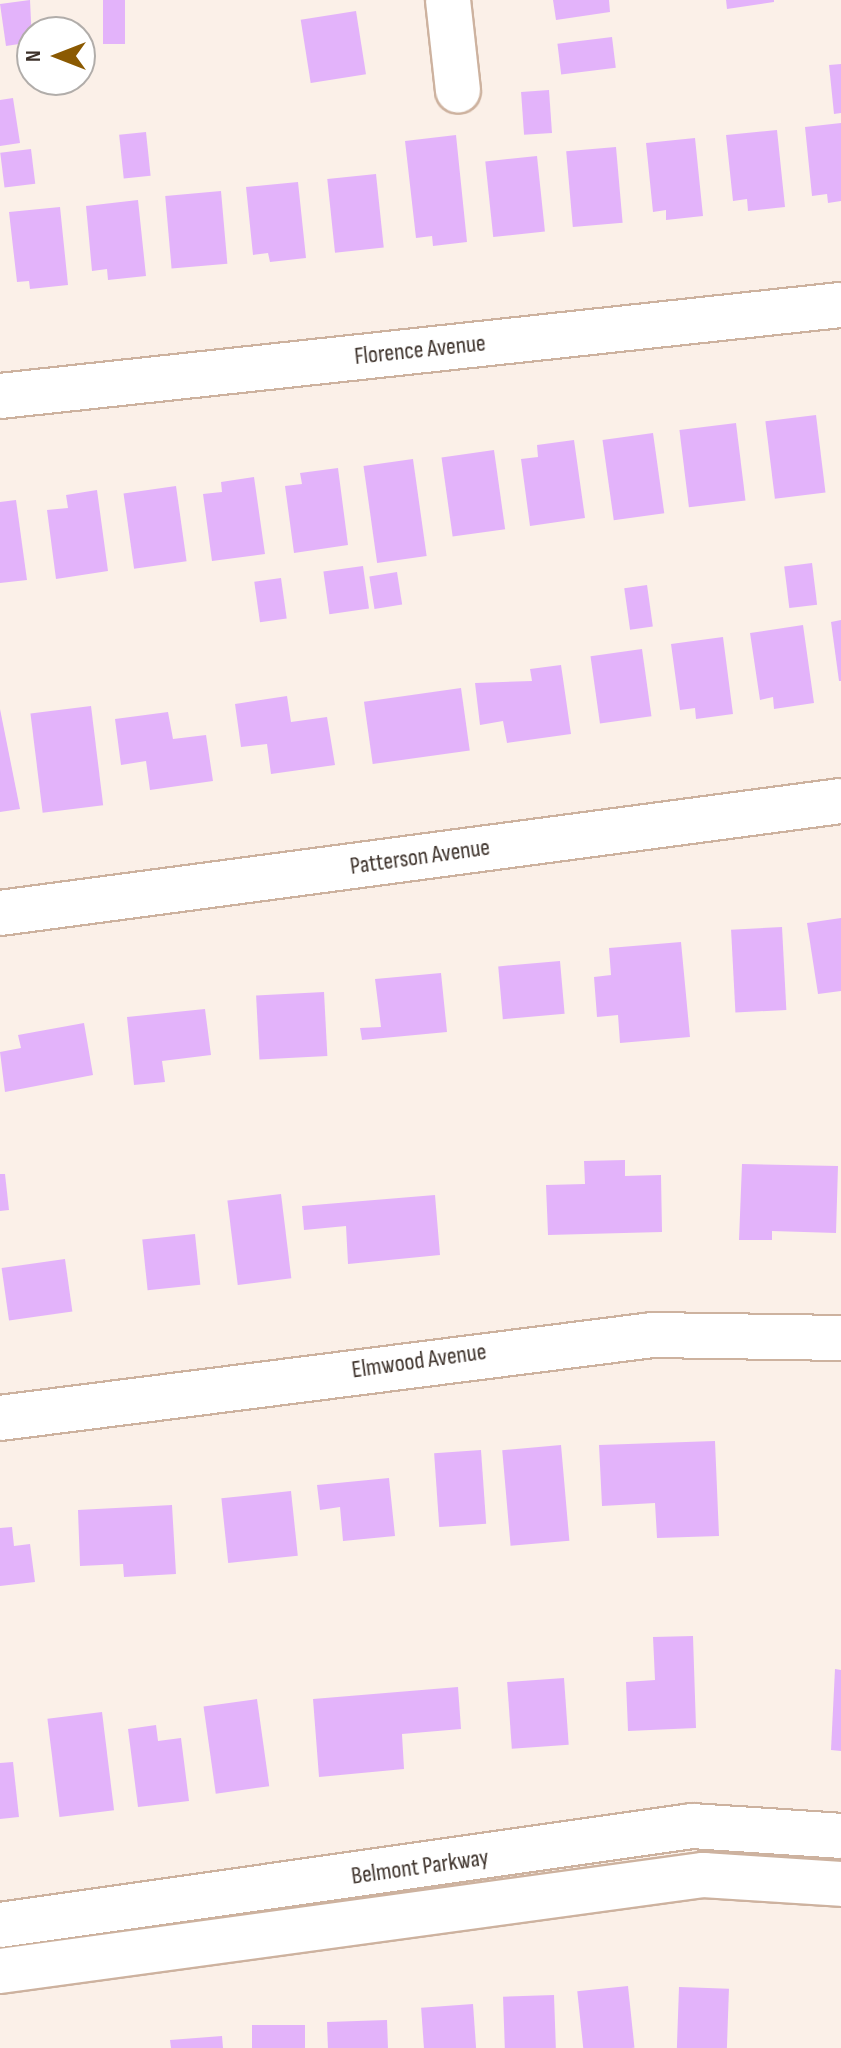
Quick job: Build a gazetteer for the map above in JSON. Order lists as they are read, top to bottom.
{
  "streets": {
    "street": [
      "Florence Avenue",
      "Patterson Avenue",
      "Elmwood Avenue",
      "Belmont Parkway"
    ]
  },
  "north": "left"
}
